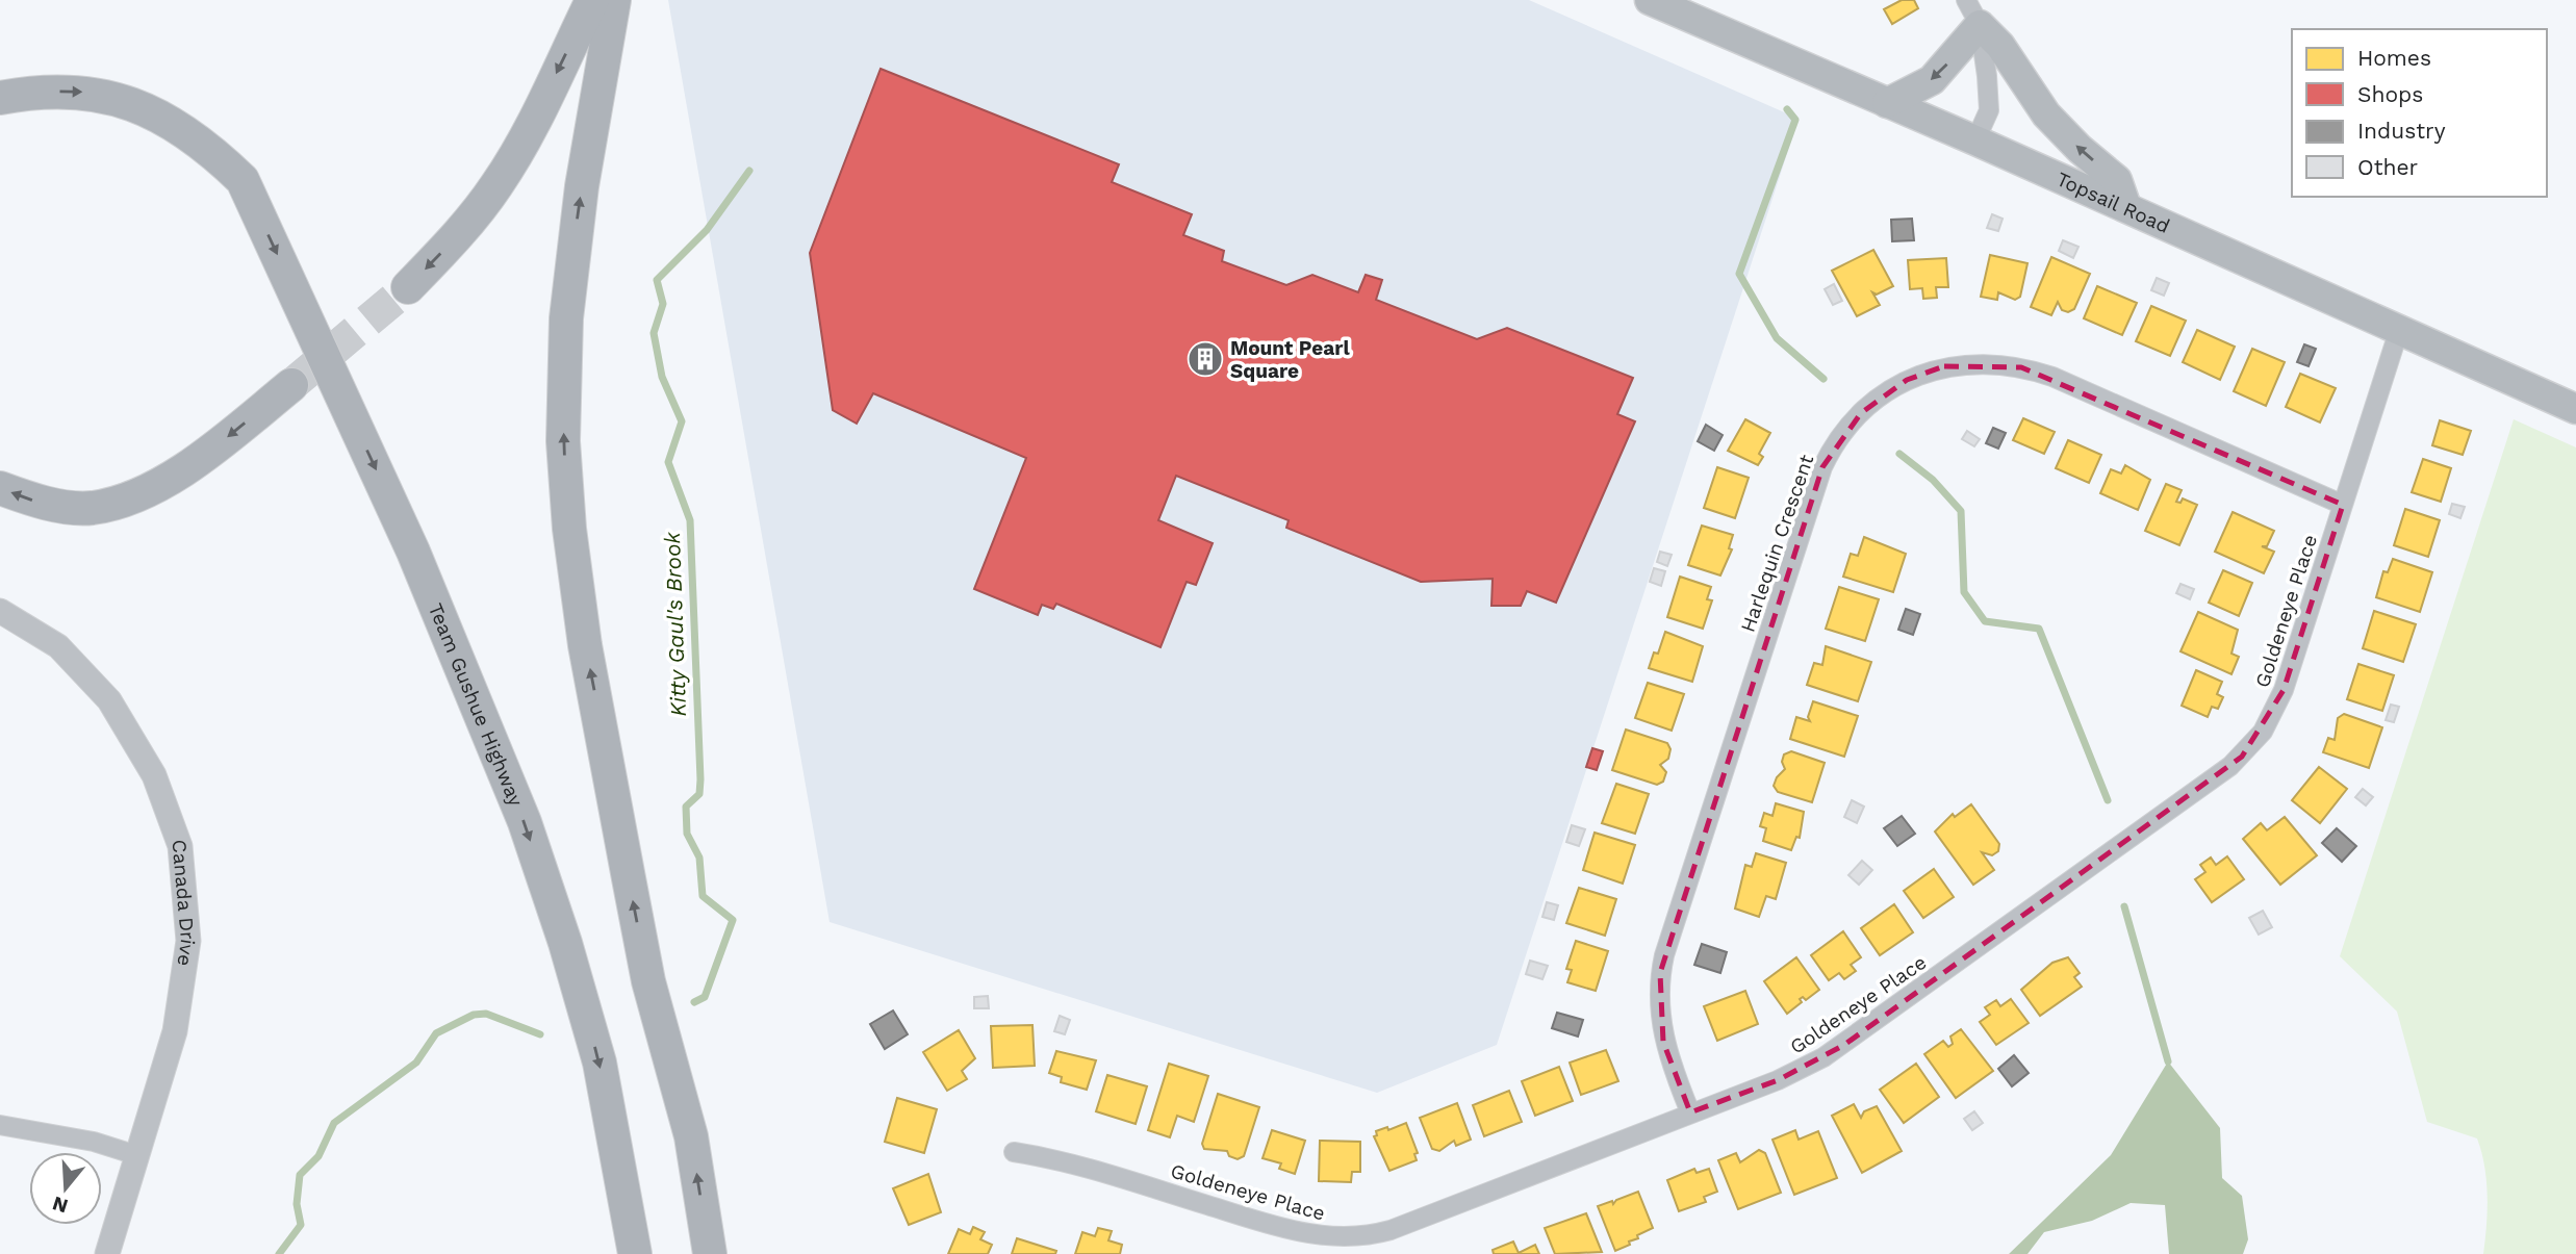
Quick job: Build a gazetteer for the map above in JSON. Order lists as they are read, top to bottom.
{
  "streets": {
    "highway": ["Team Gushue Highway"],
    "main road": ["Topsail Road"],
    "street": ["Harlequin Crescent", "Goldeneye Place", "Canada Drive"]
  },
  "crossings": [
    ["Topsail Road", "Goldeneye Place"],
    ["Harlequin Crescent", "Goldeneye Place"]
  ],
  "water": ["Kitty Gaul's Brook"],
  "places": {
    "building": ["Mount Pearl Square"]
  },
  "legend": [
    "Homes",
    "Shops",
    "Industry",
    "Other"
  ],
  "north": "bottom"
}
